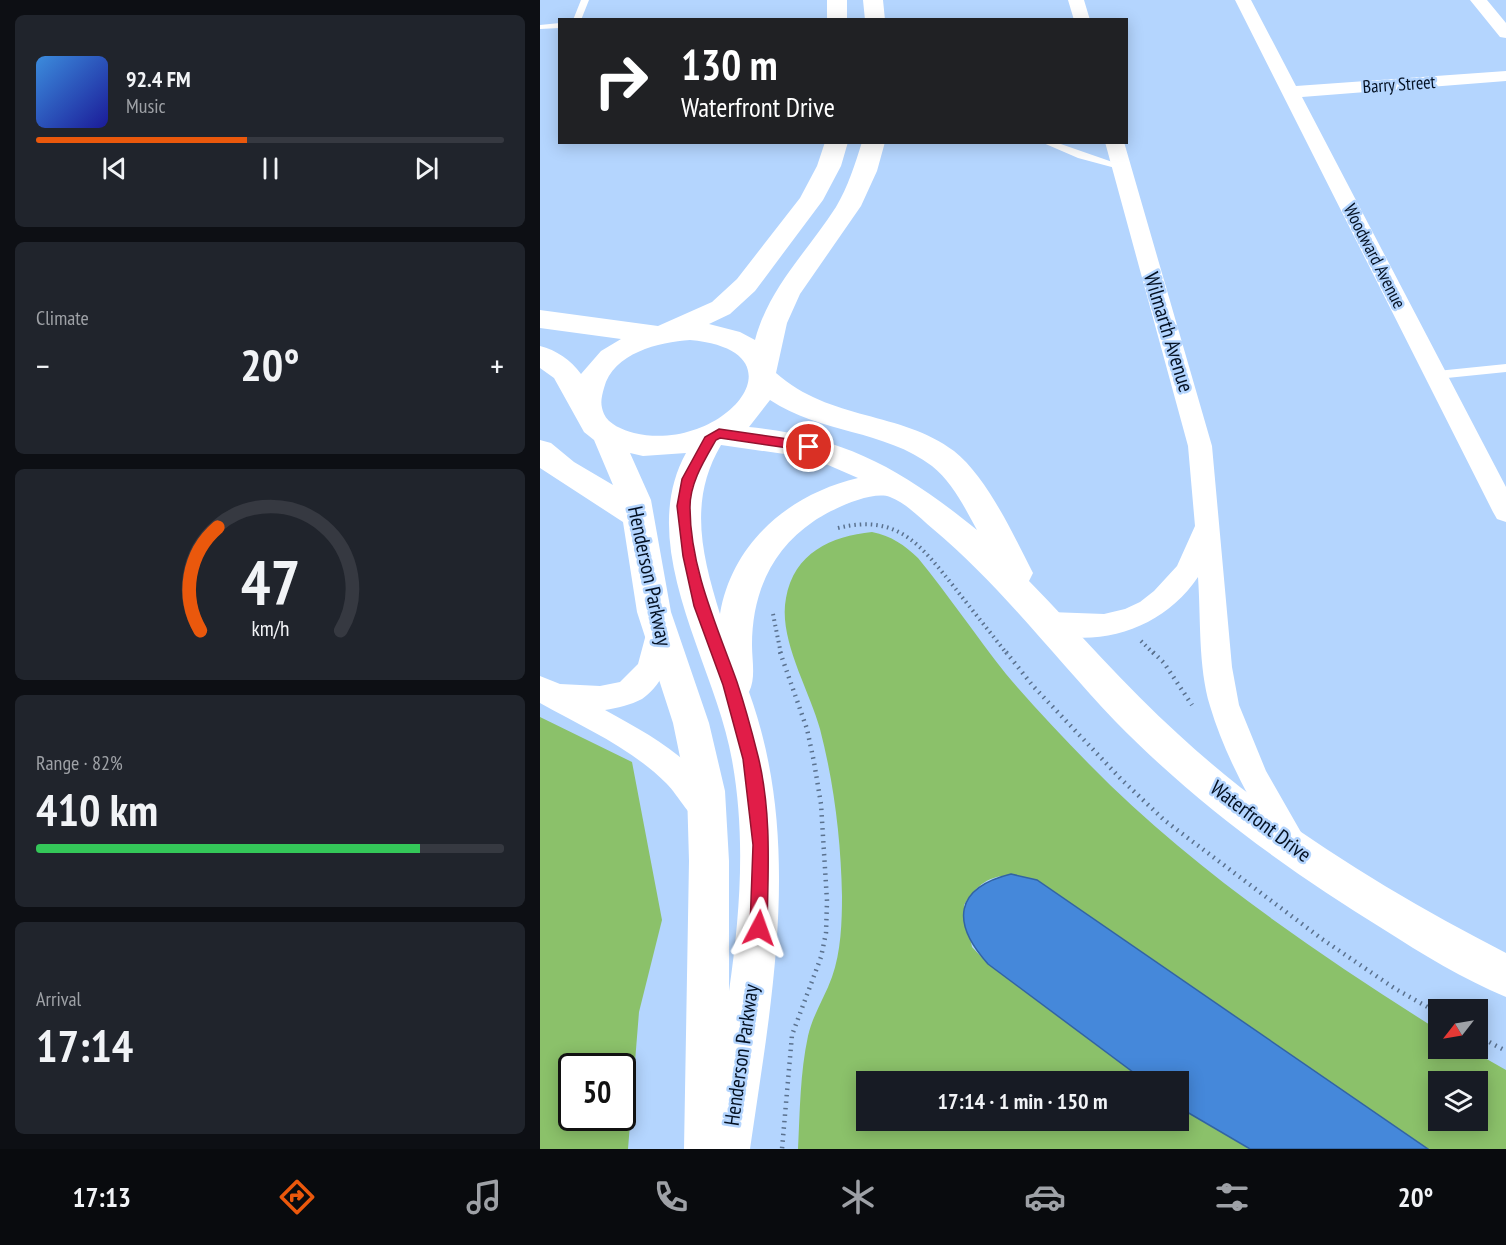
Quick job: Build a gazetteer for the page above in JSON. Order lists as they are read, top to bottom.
{
  "streets": {
    "main road": ["Henderson Parkway", "Waterfront Drive"],
    "street": ["Barry Street", "Woodward Avenue", "Wilmarth Avenue"]
  },
  "crossings": [
    ["Barry Street", "Woodward Avenue"],
    ["Wilmarth Avenue", "Waterfront Drive"],
    ["Henderson Parkway", "Waterfront Drive"]
  ],
  "north": "bottom left",
  "page": {
    "turn": ["130 m", "Waterfront Drive"],
    "song": ["92.4 FM", "Music"],
    "tile": [
      "Climate",
      ["Range · 82%", "410 km"],
      ["Arrival", "17:14"]
    ],
    "heat": ["−", "20°", "+"],
    "limit": "50",
    "trip": "17:14 · 1 min · 150 m",
    "tabs": ["17:13", "20°"],
    "gauge": ["47", "km/h"]
  }
}
